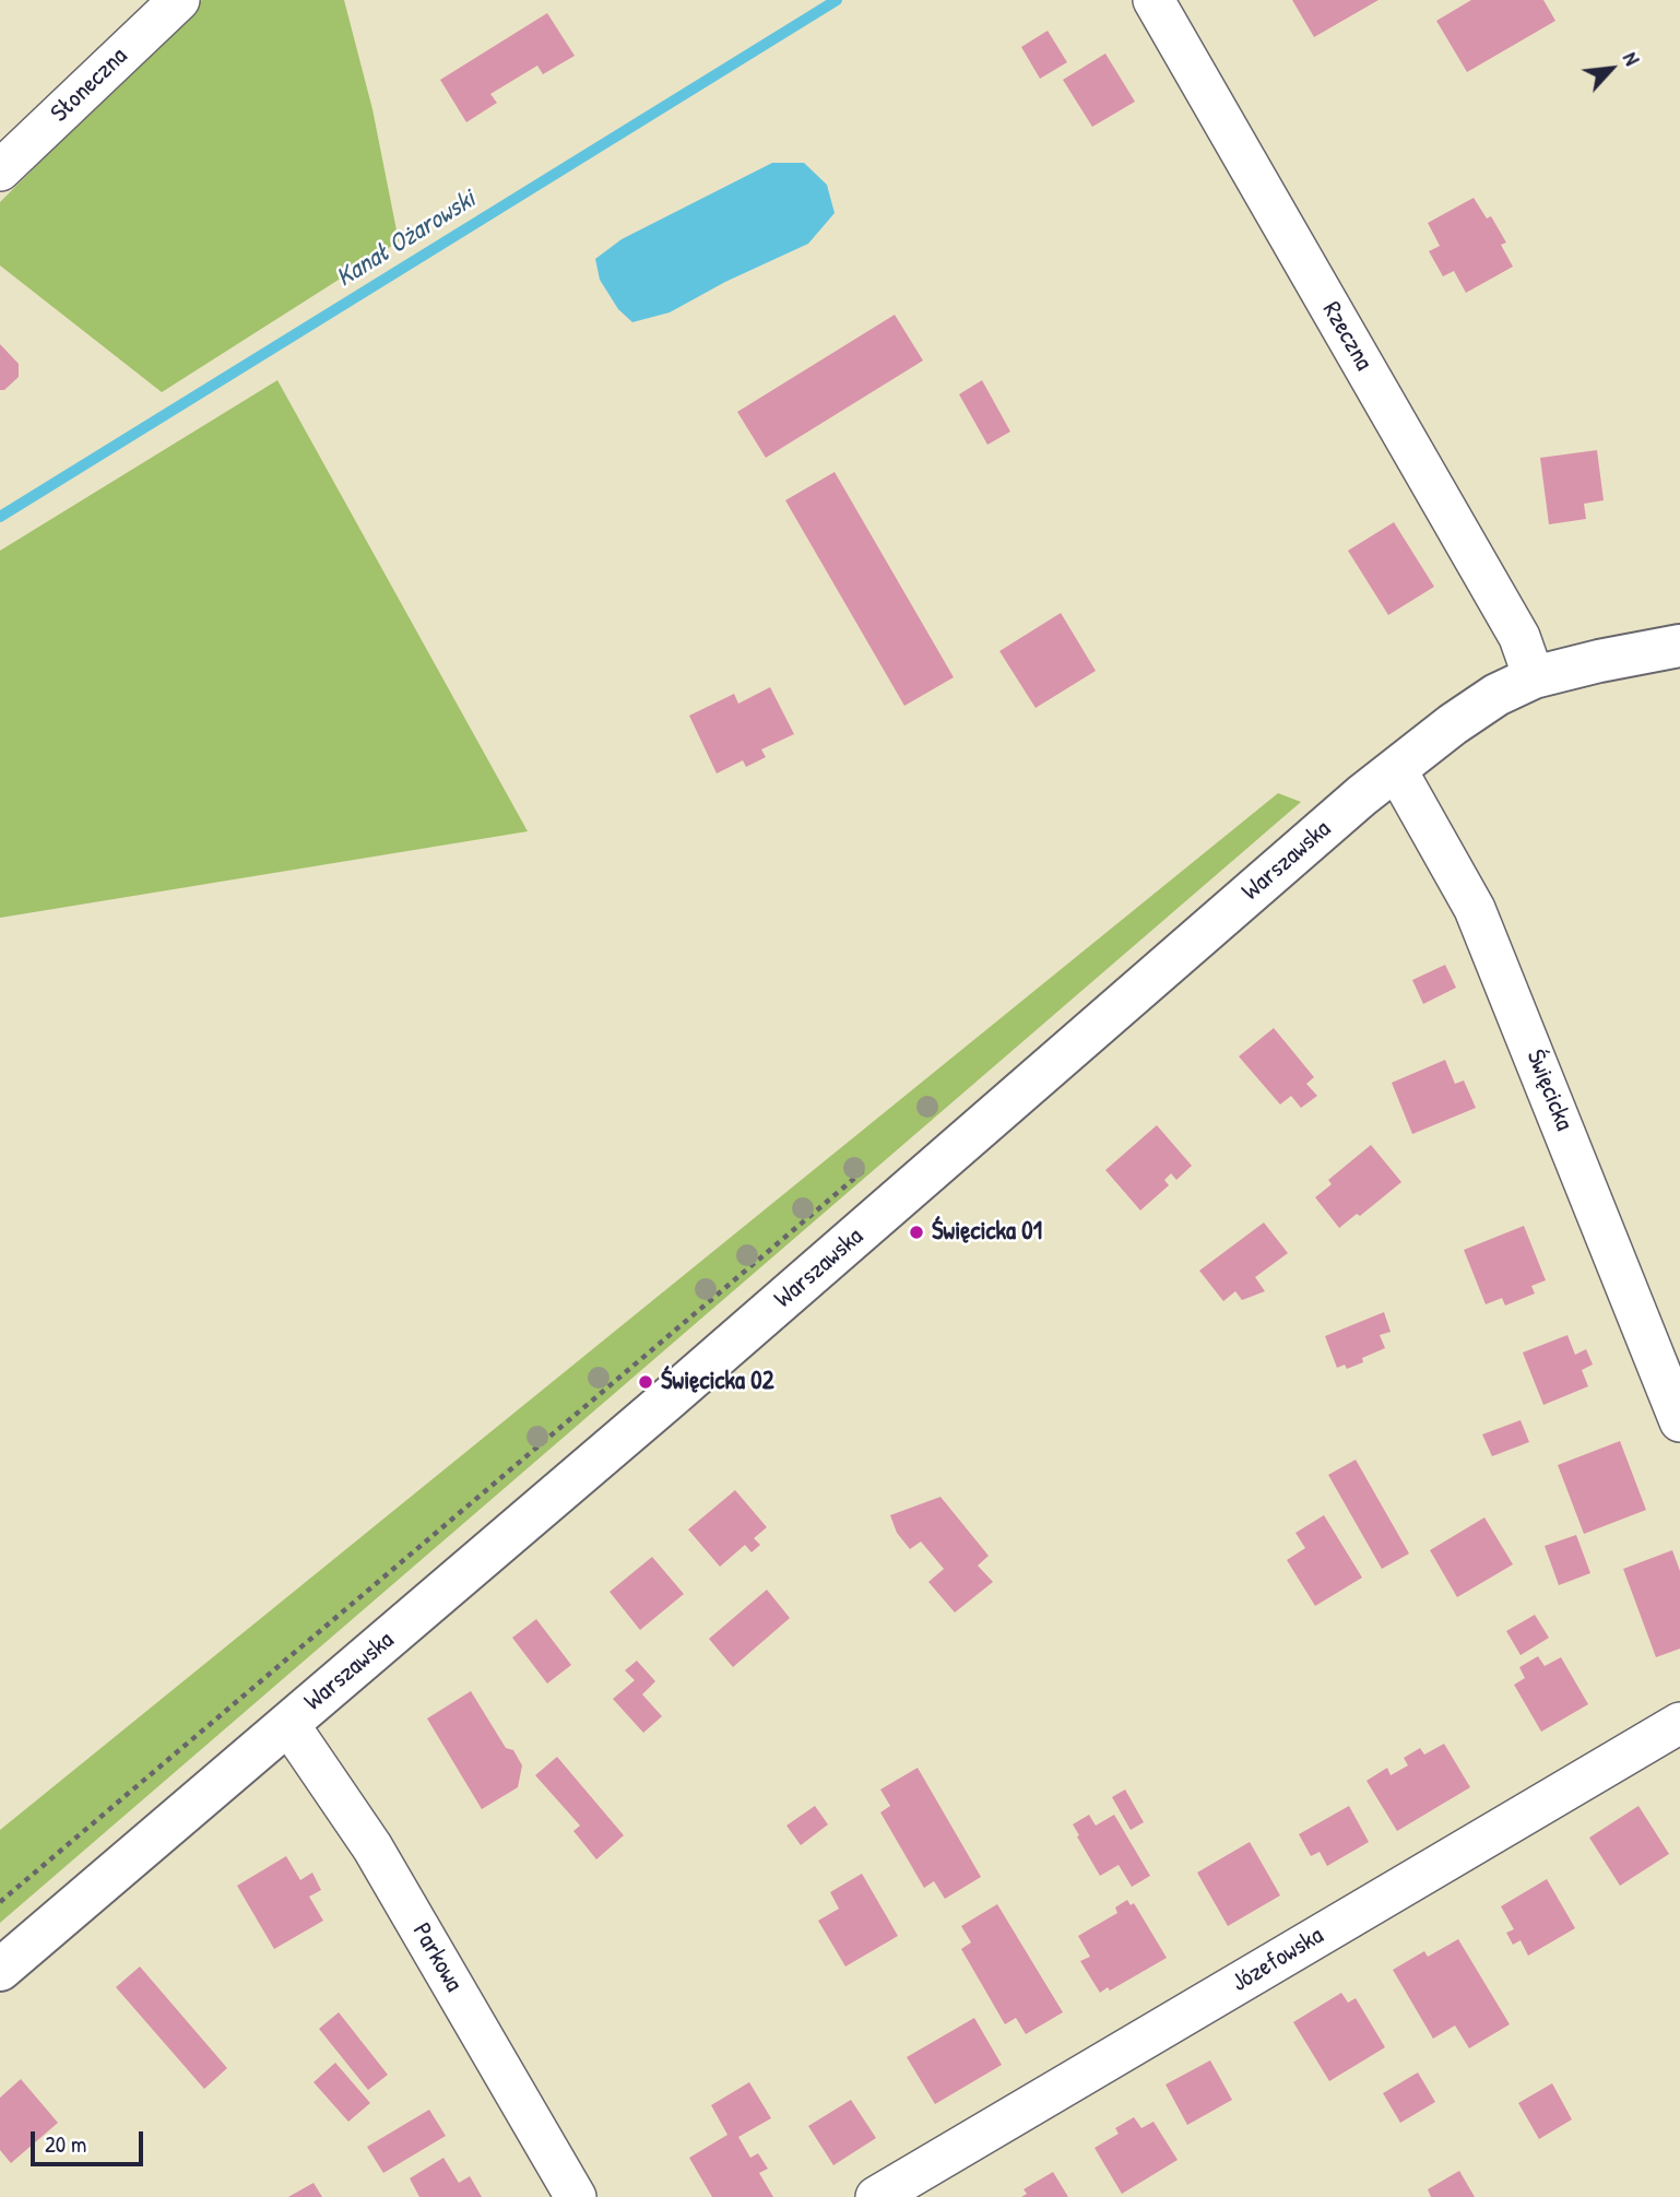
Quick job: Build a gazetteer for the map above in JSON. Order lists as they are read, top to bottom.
{
  "streets": {
    "main road": ["Warszawska"],
    "street": [
      "Słoneczna",
      "Rzeczna",
      "Święcicka",
      "Parkowa",
      "Józefowska"
    ]
  },
  "crossings": [
    ["Rzeczna", "Warszawska"],
    ["Warszawska", "Święcicka"],
    ["Warszawska", "Parkowa"]
  ],
  "water": ["Kanał Ożarowski"],
  "places": ["Święcicka 01", "Święcicka 02"],
  "scale_bar": "20 m",
  "north": "top right"
}
